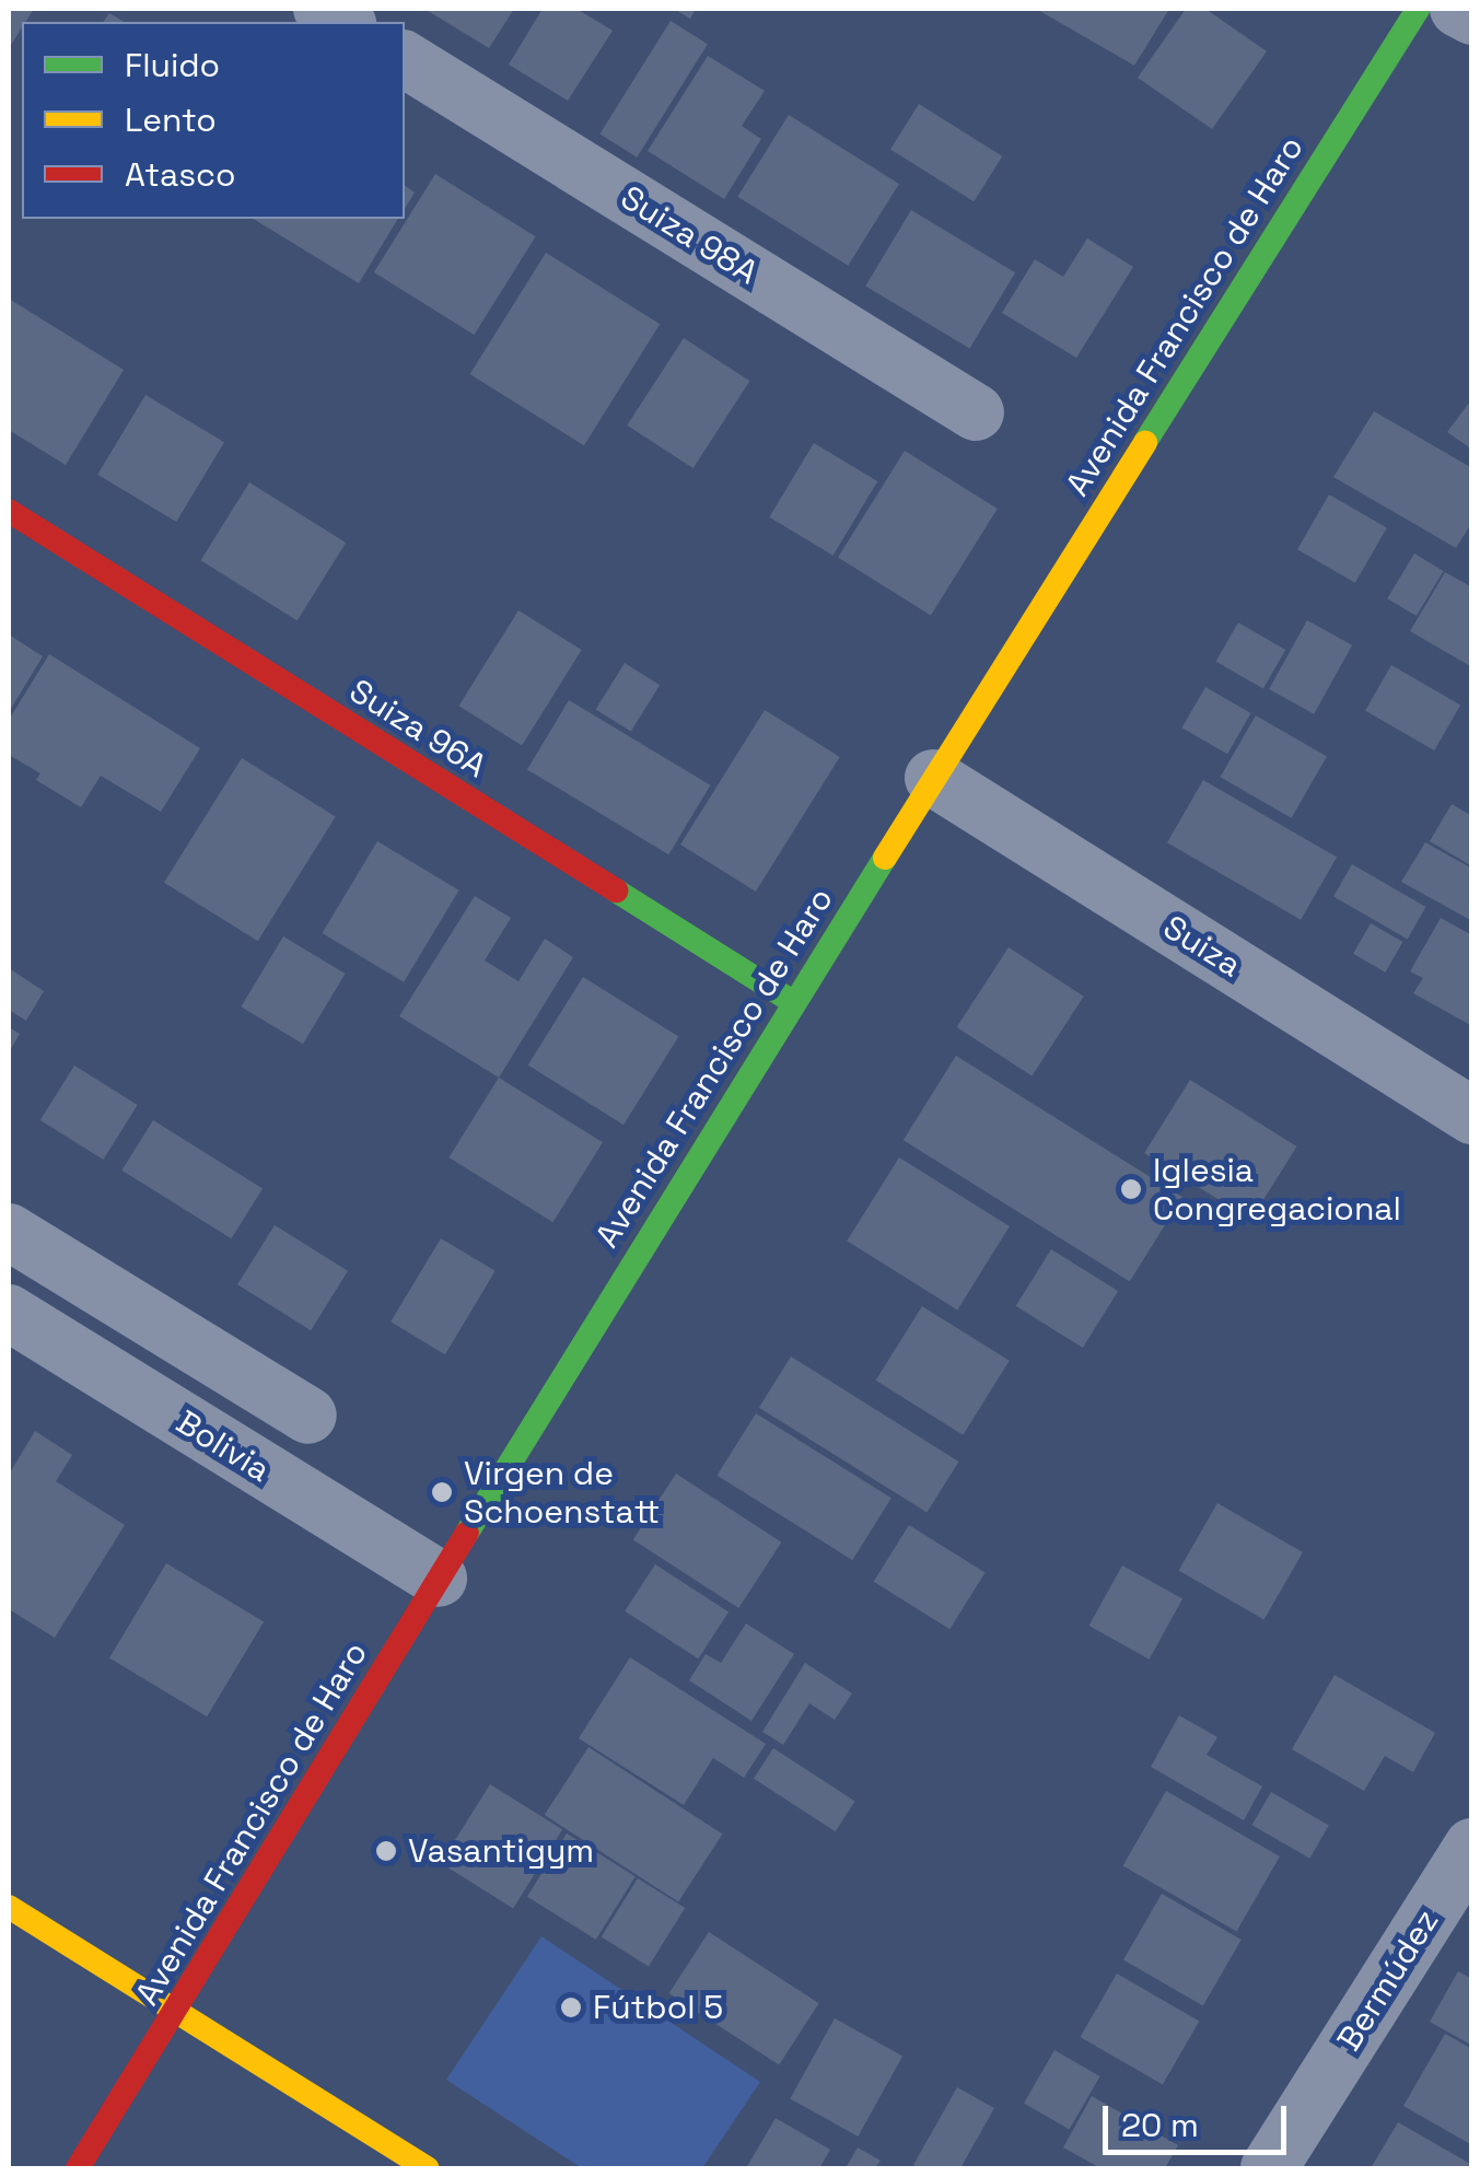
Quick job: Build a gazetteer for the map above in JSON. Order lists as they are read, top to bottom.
{
  "streets": {
    "main road": ["Avenida Francisco de Haro", "Suiza 96A"],
    "street": [
      "Suiza 98A",
      "Suiza",
      "Bolivia",
      "Bermúdez"
    ]
  },
  "crossings": [
    ["Avenida Francisco de Haro", "Suiza 96A"],
    ["Avenida Francisco de Haro", "Suiza"],
    ["Avenida Francisco de Haro", "Bolivia"]
  ],
  "places": [
    "Iglesia Congregacional",
    "Virgen de Schoenstatt",
    "Vasantigym",
    "Fútbol 5"
  ],
  "legend": ["Fluido", "Lento", "Atasco"],
  "scale_bar": "20 m"
}
